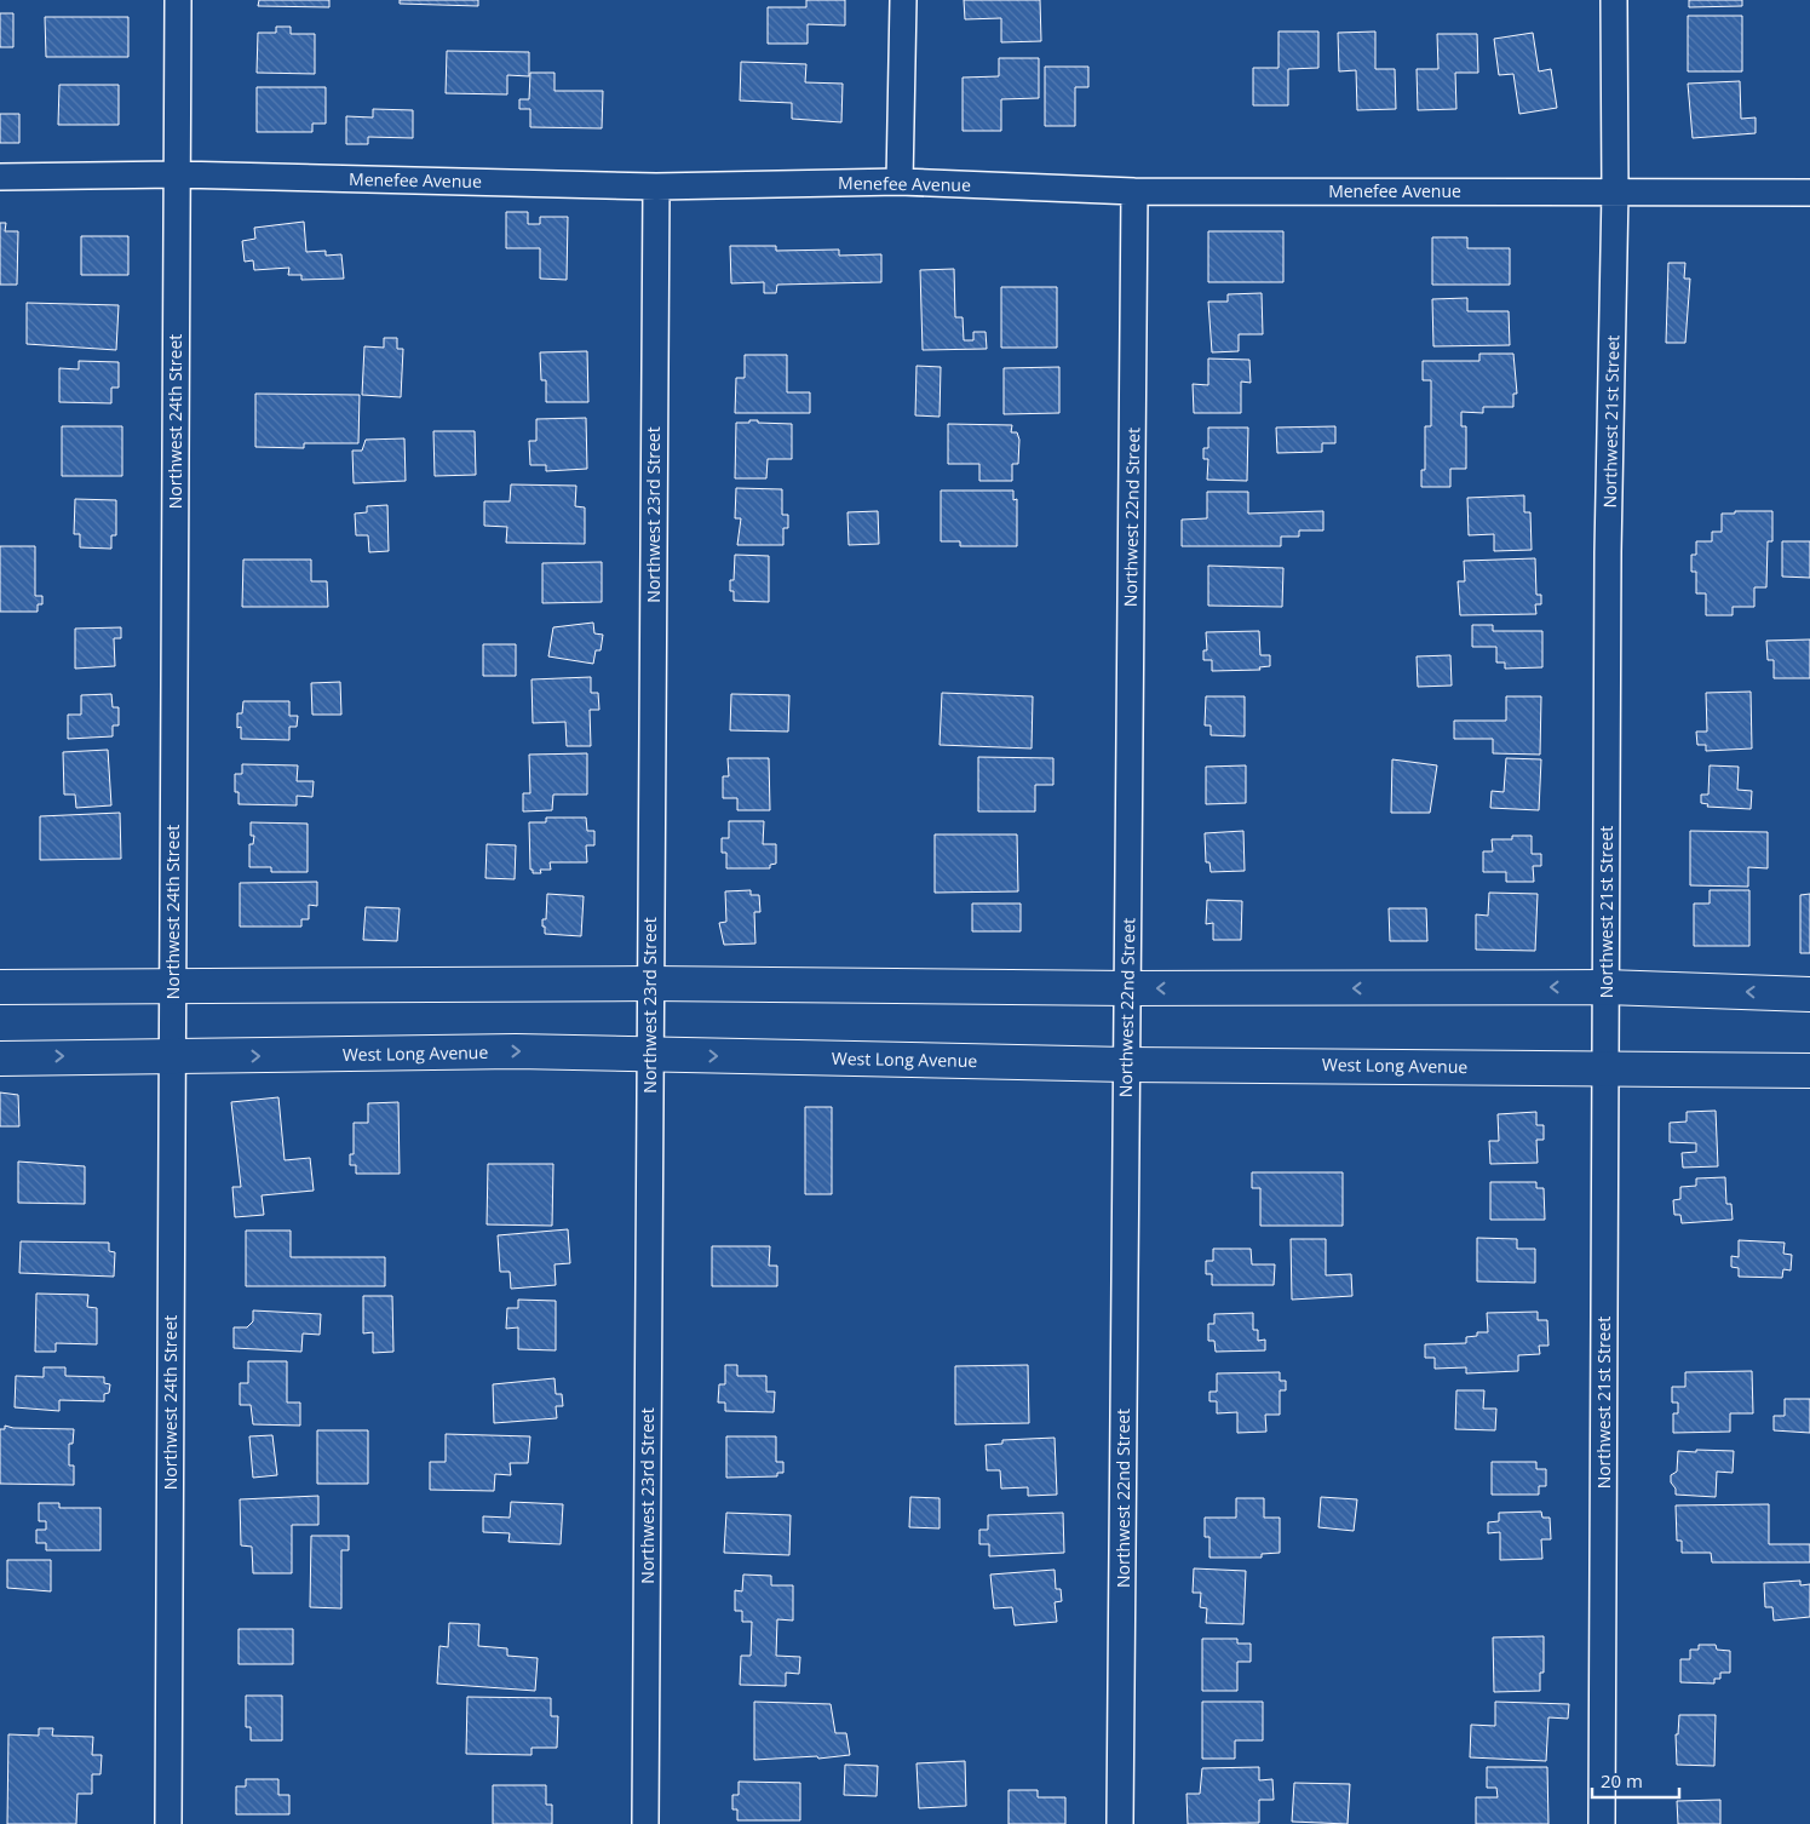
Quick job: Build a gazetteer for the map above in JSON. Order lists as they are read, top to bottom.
{
  "streets": {
    "main road": ["West Long Avenue"],
    "street": [
      "Menefee Avenue",
      "Northwest 24th Street",
      "Northwest 21st Street",
      "Northwest 23rd Street",
      "Northwest 22nd Street"
    ]
  },
  "crossings": [
    ["Menefee Avenue", "Northwest 24th Street"],
    ["Menefee Avenue", "Northwest 21st Street"],
    ["Menefee Avenue", "Northwest 23rd Street"],
    ["Menefee Avenue", "Northwest 22nd Street"],
    ["Northwest 24th Street", "West Long Avenue"],
    ["Northwest 21st Street", "West Long Avenue"],
    ["Northwest 23rd Street", "West Long Avenue"],
    ["Northwest 22nd Street", "West Long Avenue"]
  ],
  "scale_bar": "20 m"
}
